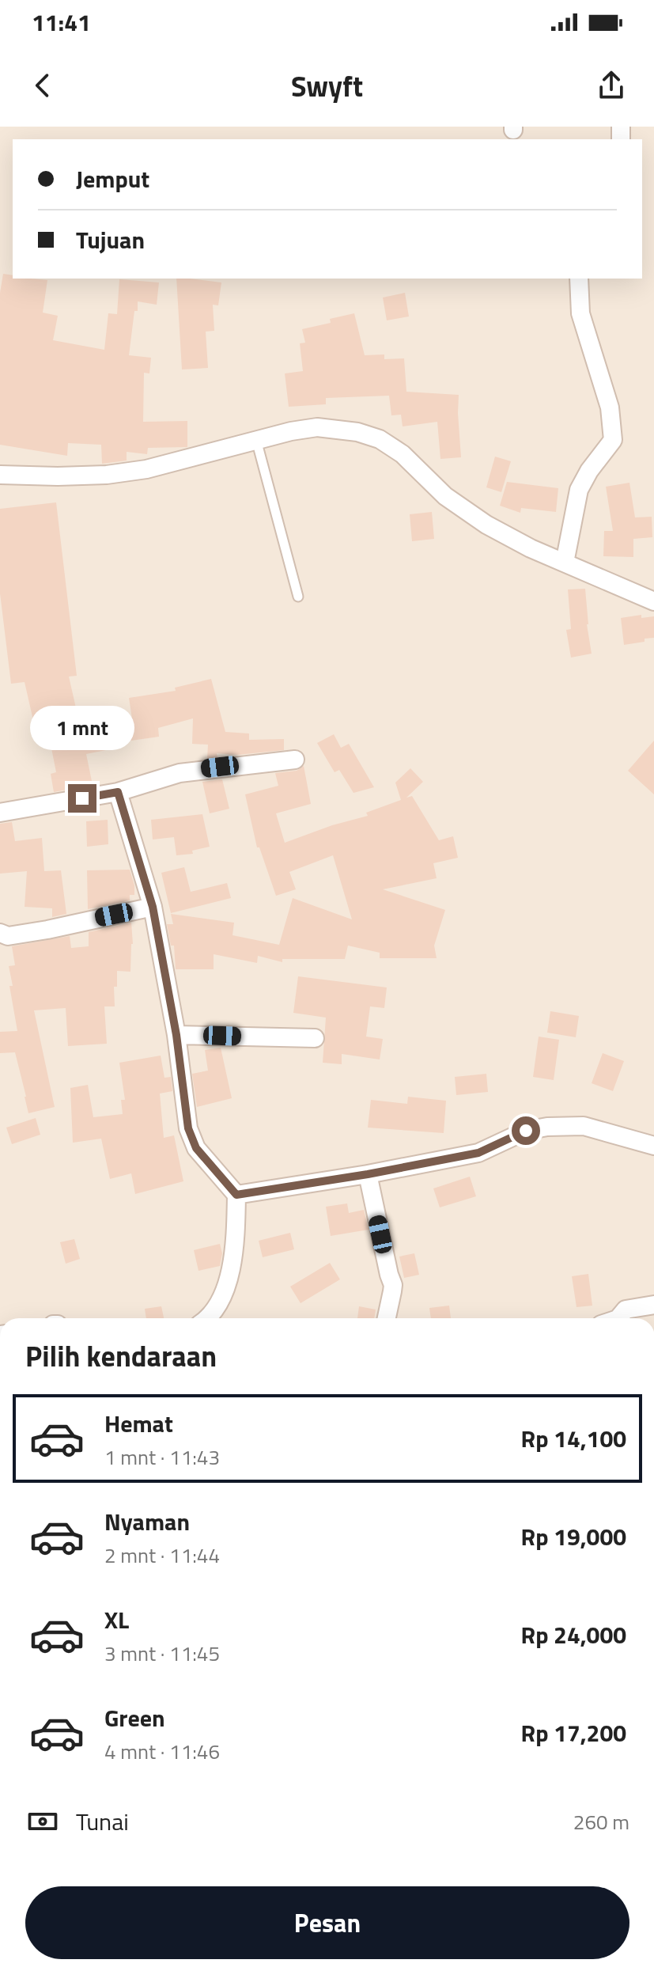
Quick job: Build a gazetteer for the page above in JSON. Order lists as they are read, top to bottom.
{
  "page": {
    "status": "11:41",
    "header": "Swyft",
    "banner": ["Jemput", "Tujuan"],
    "bubble": "1 mnt",
    "heading": "Pilih kendaraan",
    "list": [
      {
        "name": "Hemat",
        "note": "1 mnt · 11:43",
        "value": "Rp 14,100"
      },
      {
        "name": "Nyaman",
        "note": "2 mnt · 11:44",
        "value": "Rp 19,000"
      },
      {
        "name": "XL",
        "note": "3 mnt · 11:45",
        "value": "Rp 24,000"
      },
      {
        "name": "Green",
        "note": "4 mnt · 11:46",
        "value": "Rp 17,200"
      }
    ],
    "pay": ["Tunai", "260 m"],
    "buttons": "Pesan"
  }
}
